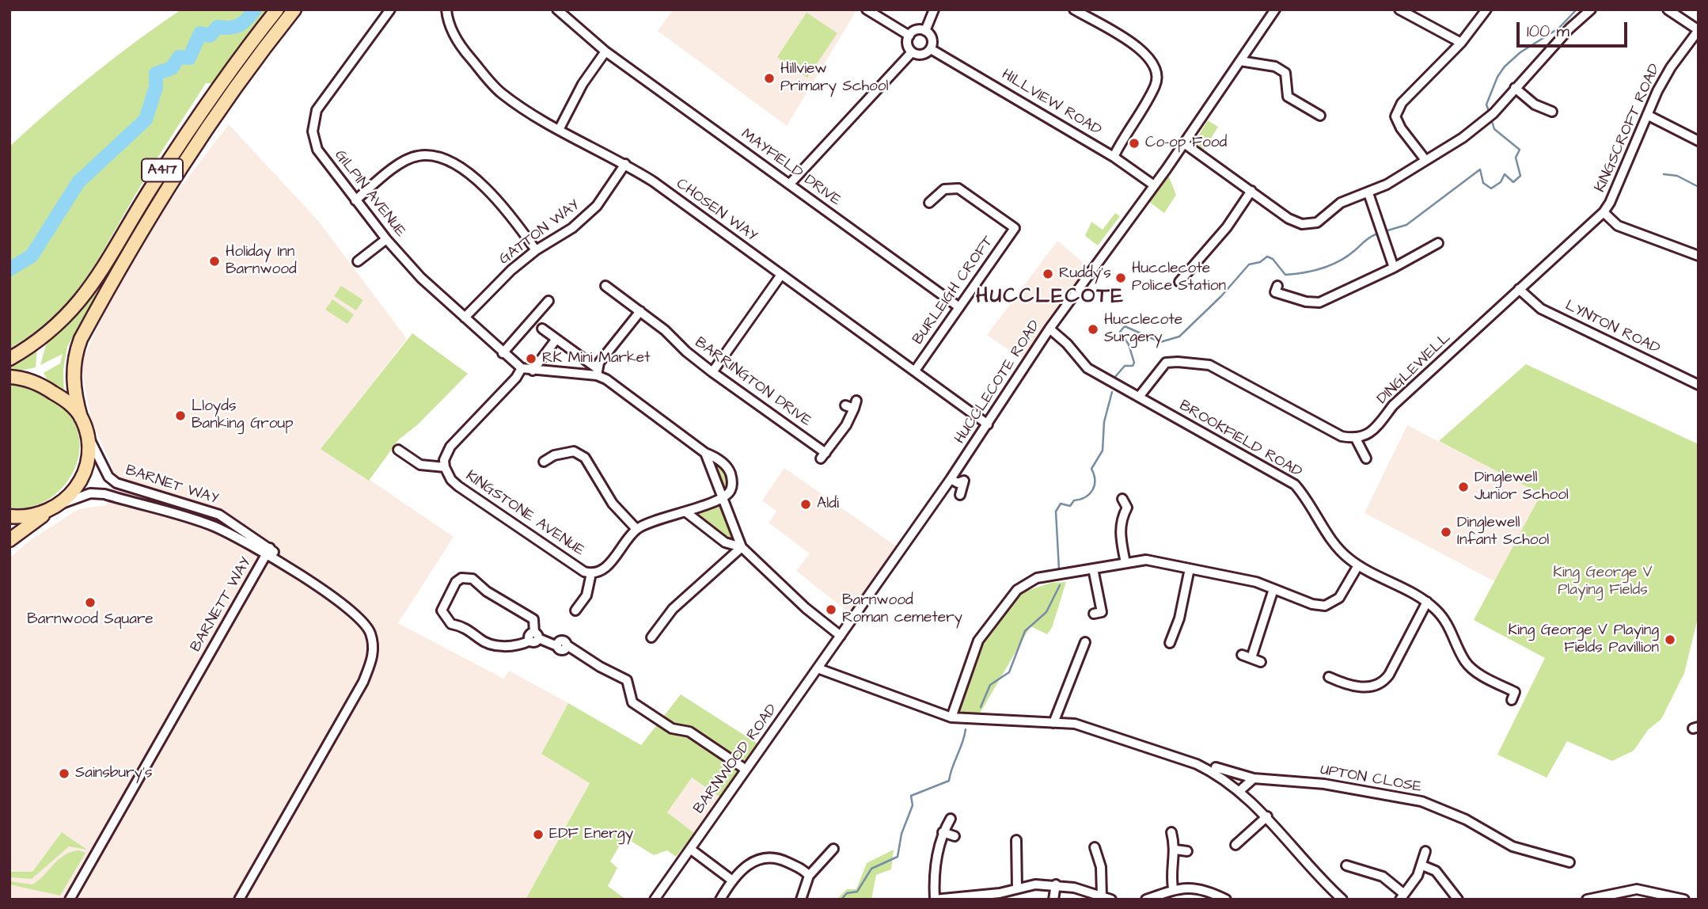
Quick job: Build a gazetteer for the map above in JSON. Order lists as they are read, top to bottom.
{
  "streets": {
    "highway": ["A417"],
    "street": [
      "HILLVIEW ROAD",
      "KINGSCROFT ROAD",
      "MAYFIELD DRIVE",
      "GILPIN AVENUE",
      "CHOSEN WAY",
      "GATTON WAY",
      "BURLEIGH CROFT",
      "LYNTON ROAD",
      "DINGLEWELL",
      "BARRINGTON DRIVE",
      "HUCCLECOTE ROAD",
      "BROOKFIELD ROAD",
      "BARNET WAY",
      "KINGSTONE AVENUE",
      "BARNETT WAY",
      "BARNWOOD ROAD",
      "UPTON CLOSE"
    ]
  },
  "crossings": [
    ["HILLVIEW ROAD", "HUCCLECOTE ROAD"],
    ["KINGSCROFT ROAD", "DINGLEWELL"],
    ["MAYFIELD DRIVE", "BURLEIGH CROFT"],
    ["GILPIN AVENUE", "GATTON WAY"],
    ["CHOSEN WAY", "GATTON WAY"],
    ["CHOSEN WAY", "BURLEIGH CROFT"],
    ["CHOSEN WAY", "HUCCLECOTE ROAD"],
    ["LYNTON ROAD", "DINGLEWELL"],
    ["HUCCLECOTE ROAD", "BROOKFIELD ROAD"],
    ["HUCCLECOTE ROAD", "BARNWOOD ROAD"],
    ["BARNET WAY", "BARNETT WAY"]
  ],
  "districts": ["HUCCLECOTE"],
  "parks": ["King George V Playing Fields"],
  "places": [
    "Hillview Primary School",
    "Co-op Food",
    "Holiday Inn Barnwood",
    "Ruddy's",
    "Hucclecote Police Station",
    "Hucclecote Surgery",
    "RK Mini Market",
    "Lloyds Banking Group",
    "Dinglewell Junior School",
    "Aldi",
    "Dinglewell Infant School",
    "Barnwood Square",
    "Barnwood Roman cemetery",
    "King George V Playing Fields Pavillion",
    "Sainsbury's",
    "EDF Energy"
  ],
  "scale_bar": "100 m"
}
